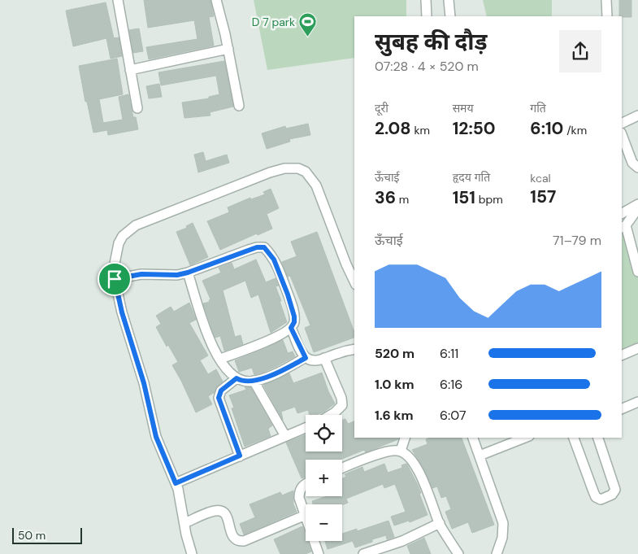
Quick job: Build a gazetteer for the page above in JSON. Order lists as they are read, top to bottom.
{
  "places": {
    "sports": ["D 7 park"]
  },
  "scale_bar": "50 m",
  "page": {
    "heading": ["सुबह की दौड़", "07:28 · 4 × 520 m"],
    "stats": [
      ["दूरी", "2.08 km"],
      ["समय", "12:50"],
      ["गति", "6:10 /km"],
      ["ऊँचाई", "36 m"],
      ["हृदय गति", "151 bpm"],
      ["kcal", "157"]
    ],
    "chart": ["ऊँचाई", "71–79 m"],
    "list": [
      {
        "name": "520 m",
        "note": "6:11"
      },
      {
        "name": "1.0 km",
        "note": "6:16"
      },
      {
        "name": "1.6 km",
        "note": "6:07"
      }
    ],
    "map_buttons": ["+", "−"],
    "scale": "50 m"
  }
}
